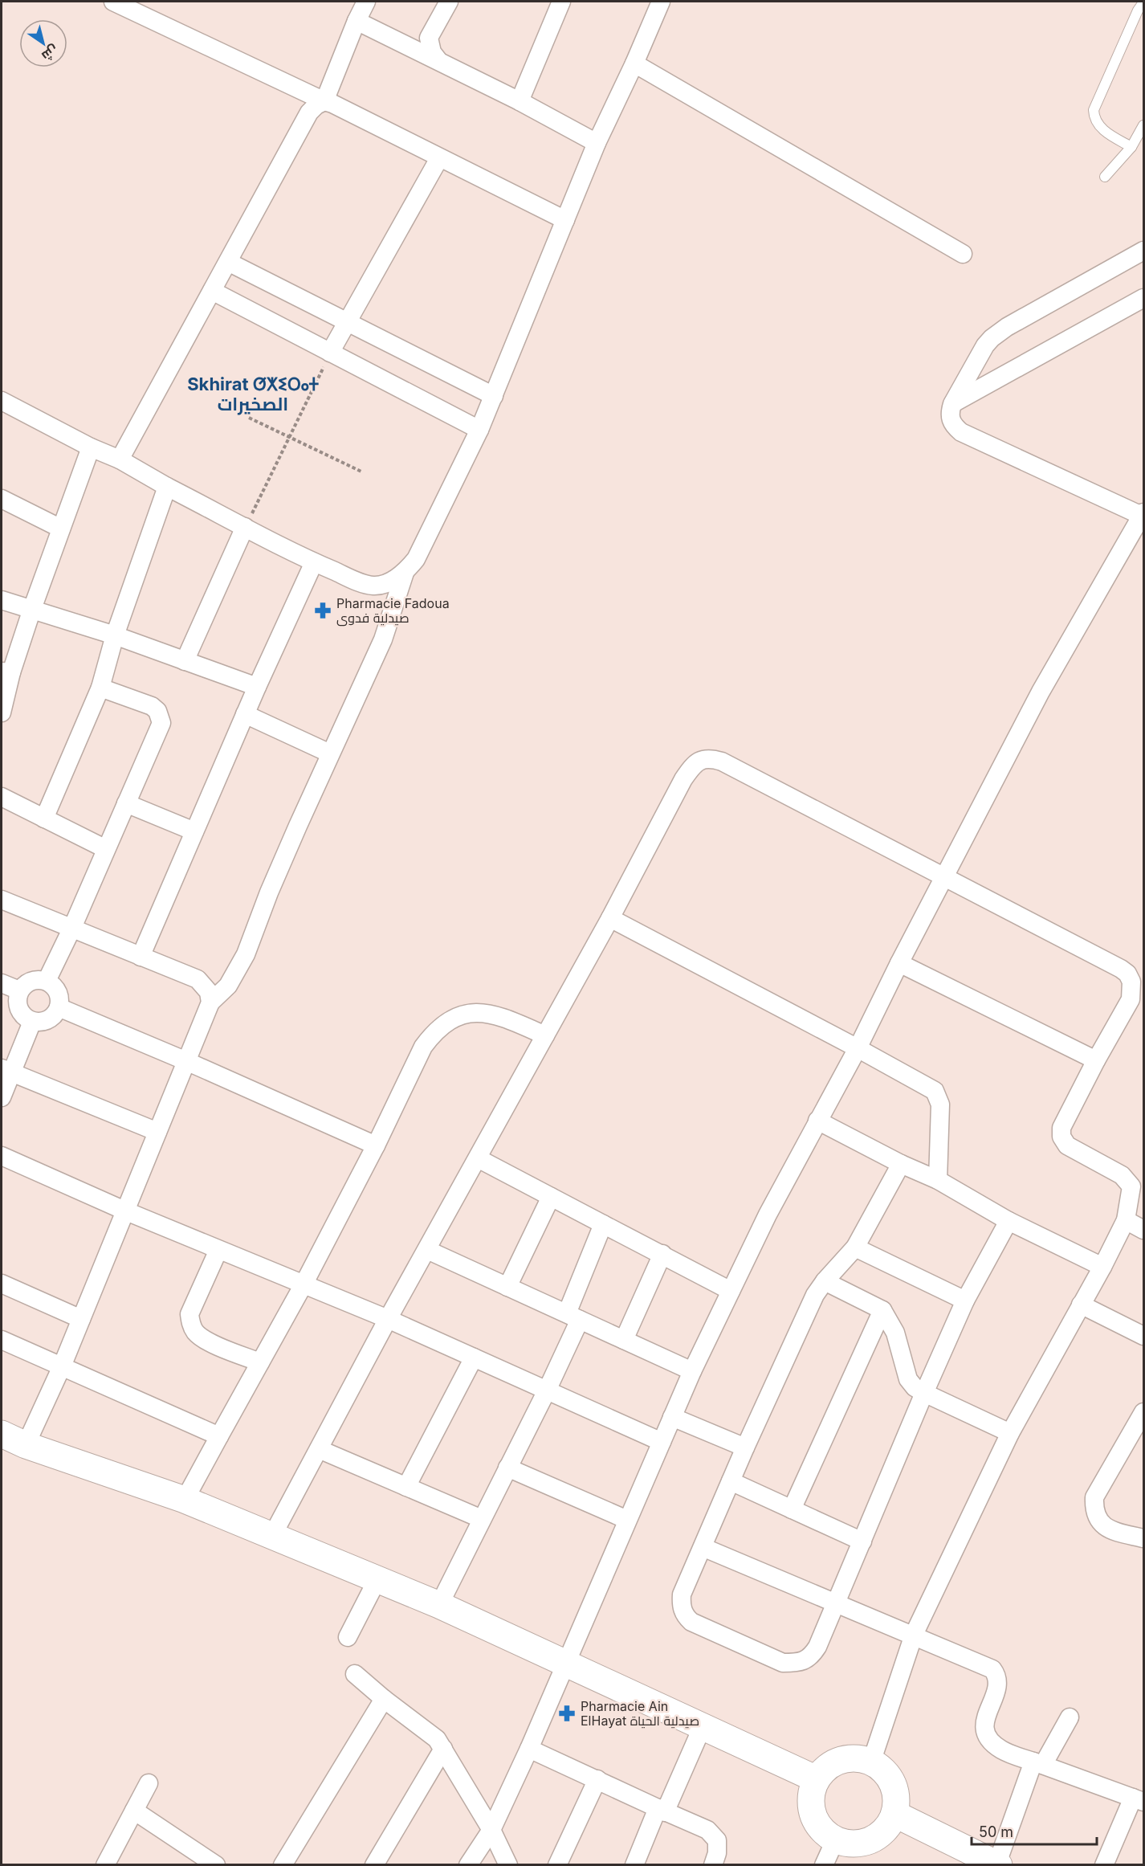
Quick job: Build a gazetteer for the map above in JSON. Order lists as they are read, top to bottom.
{
  "districts": ["Skhirat ⵚⵅⵉⵔⴰⵜ الصخيرات"],
  "places": {
    "pharmacy": ["Pharmacie Fadoua صيدلية فدوى", "Pharmacie Ain ElHayat صيدلية الحياة"]
  },
  "scale_bar": "50 m",
  "north": "bottom right"
}
